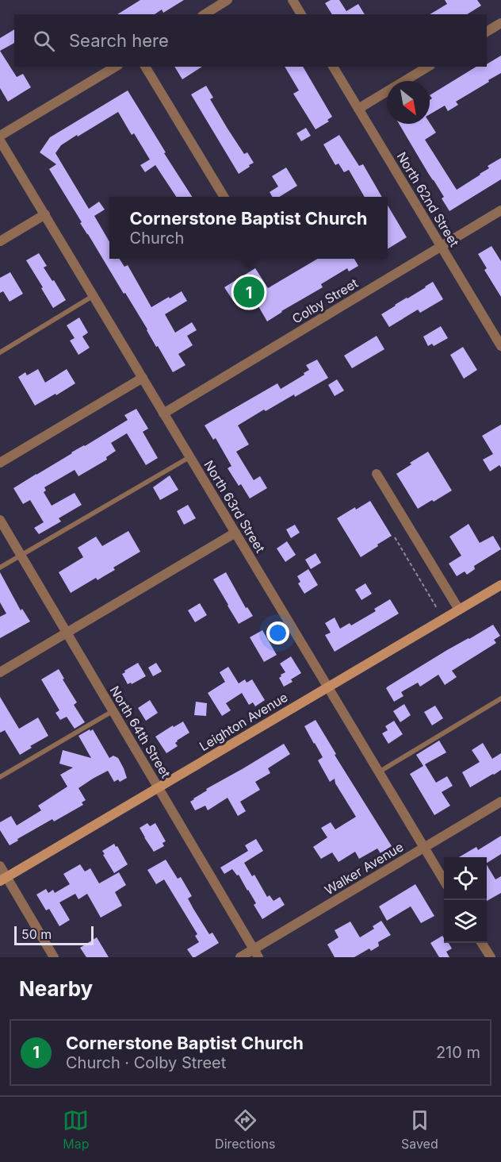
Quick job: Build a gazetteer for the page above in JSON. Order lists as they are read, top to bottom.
{
  "streets": {
    "street": [
      "North 62nd Street",
      "Colby Street",
      "North 63rd Street",
      "Leighton Avenue",
      "North 64th Street",
      "Walker Avenue"
    ]
  },
  "crossings": [
    ["North 62nd Street", "Colby Street"],
    ["Colby Street", "North 63rd Street"],
    ["North 63rd Street", "Leighton Avenue"],
    ["North 63rd Street", "Walker Avenue"],
    ["Leighton Avenue", "North 64th Street"],
    ["North 64th Street", "Walker Avenue"]
  ],
  "scale_bar": "50 m",
  "north": "bottom right",
  "page": {
    "search": "Search here",
    "popup": ["Cornerstone Baptist Church", "Church"],
    "pins": "1",
    "scale": "50 m",
    "heading": "Nearby",
    "list": [
      {
        "mark": "1",
        "name": "Cornerstone Baptist Church",
        "note": "Church · Colby Street",
        "value": "210 m"
      }
    ],
    "nav": ["Map", "Directions", "Saved"]
  }
}
